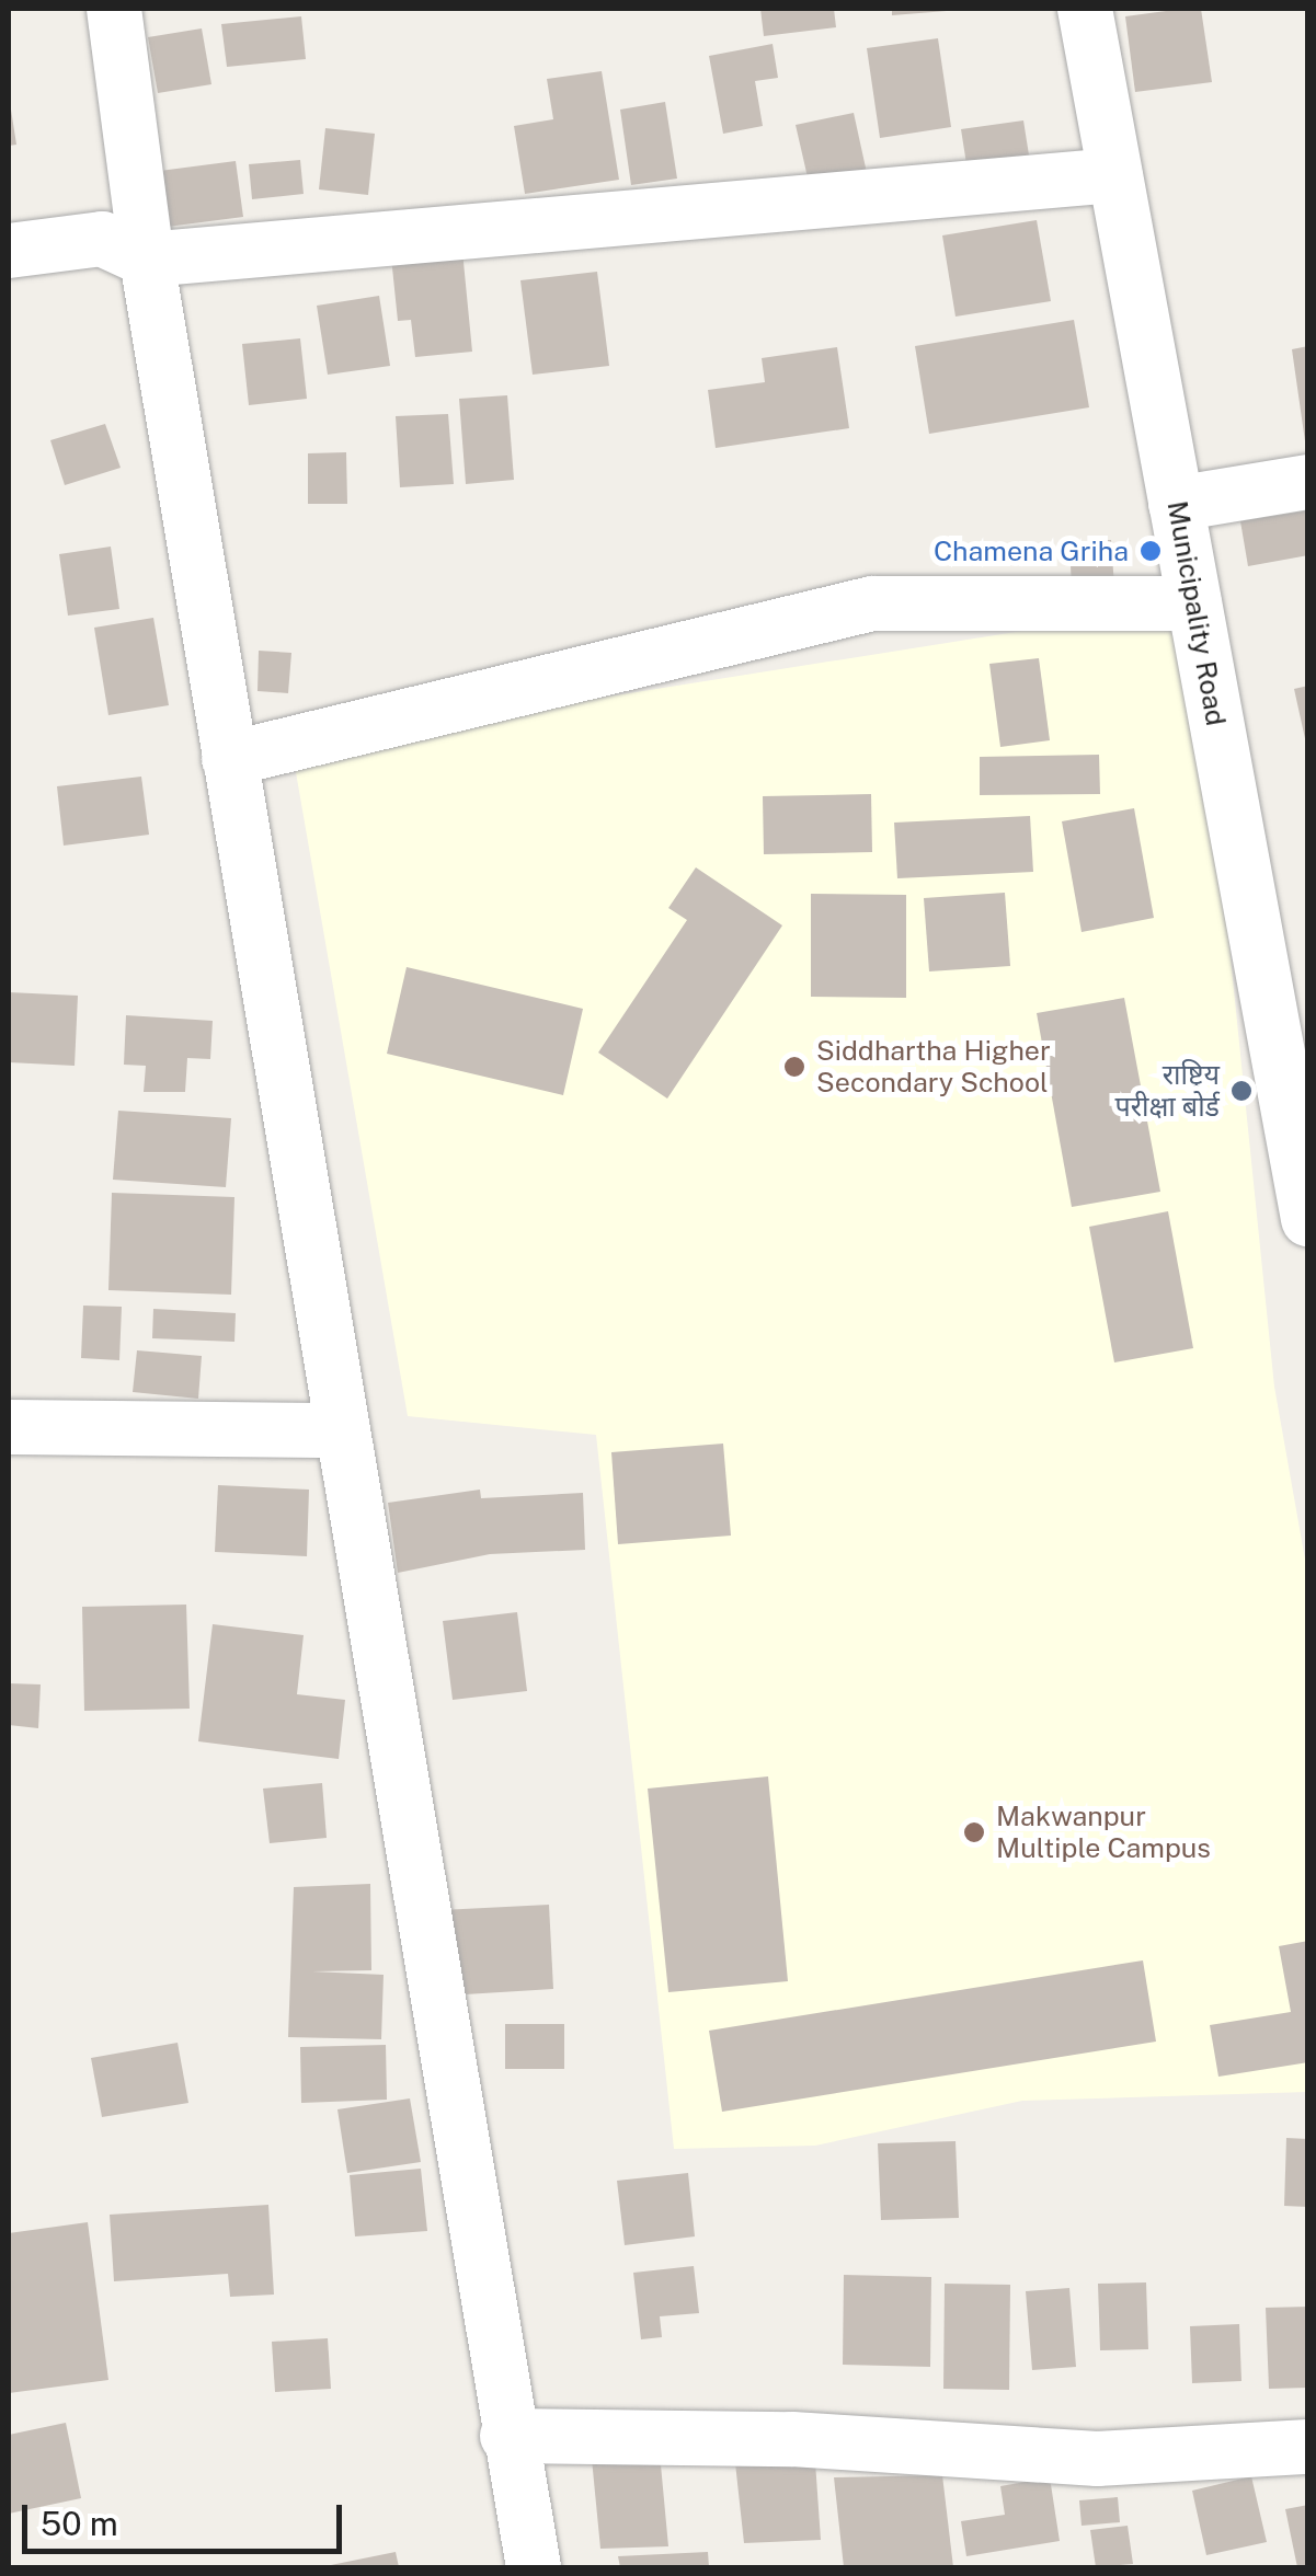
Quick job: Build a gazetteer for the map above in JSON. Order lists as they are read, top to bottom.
{
  "streets": {
    "street": ["Municipality Road"]
  },
  "places": [
    "Chamena Griha",
    "Siddhartha Higher Secondary School",
    "राष्ट्रिय परीक्षा बोर्ड",
    "Makwanpur Multiple Campus"
  ],
  "scale_bar": "50 m"
}
